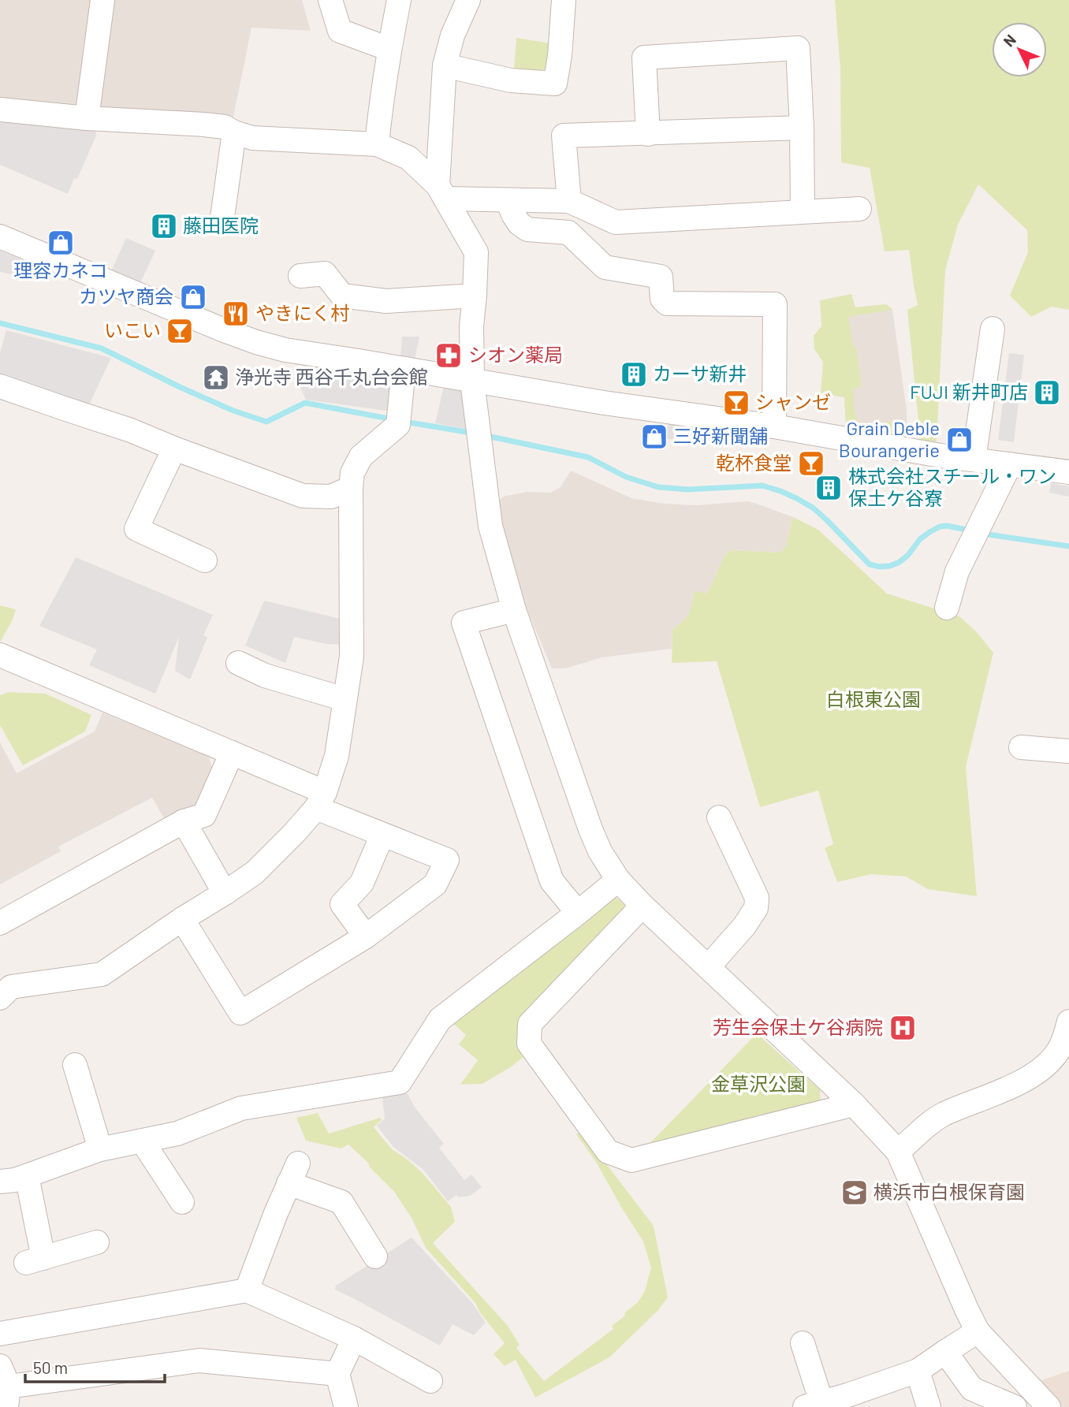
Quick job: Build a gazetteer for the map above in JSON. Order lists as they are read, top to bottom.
{
  "parks": ["白根東公園", "金草沢公園"],
  "places": {
    "building": [
      "藤田医院",
      "カーサ新井",
      "FUJI 新井町店",
      "株式会社スチール・ワン 保土ケ谷寮"
    ],
    "shop": [
      "理容カネコ",
      "カツヤ商会",
      "三好新聞舗",
      "Grain Deble Bourangerie"
    ],
    "restaurant": ["やきにく村"],
    "bar": ["いこい", "シャンゼ", "乾杯食堂"],
    "pharmacy": ["シオン薬局"],
    "temple": ["浄光寺 西谷千丸台会館"],
    "hospital": ["芳生会保土ケ谷病院"],
    "school or university": ["横浜市白根保育園"]
  },
  "scale_bar": "50 m",
  "north": "top left"
}
